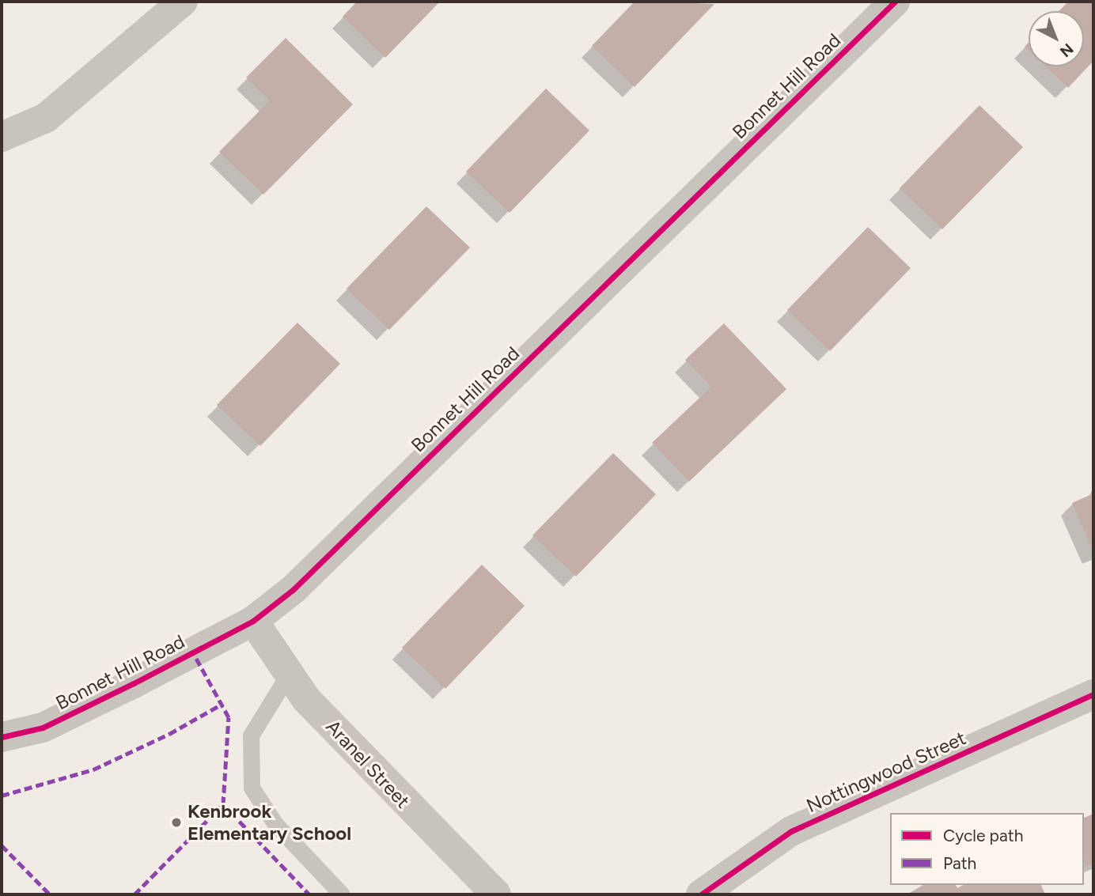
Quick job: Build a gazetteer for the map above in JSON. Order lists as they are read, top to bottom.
{
  "streets": {
    "street": ["Bonnet Hill Road", "Aranel Street", "Nottingwood Street"]
  },
  "crossings": [
    ["Bonnet Hill Road", "Aranel Street"]
  ],
  "places": ["Kenbrook Elementary School"],
  "legend": ["Cycle path", "Path"],
  "north": "bottom right"
}
